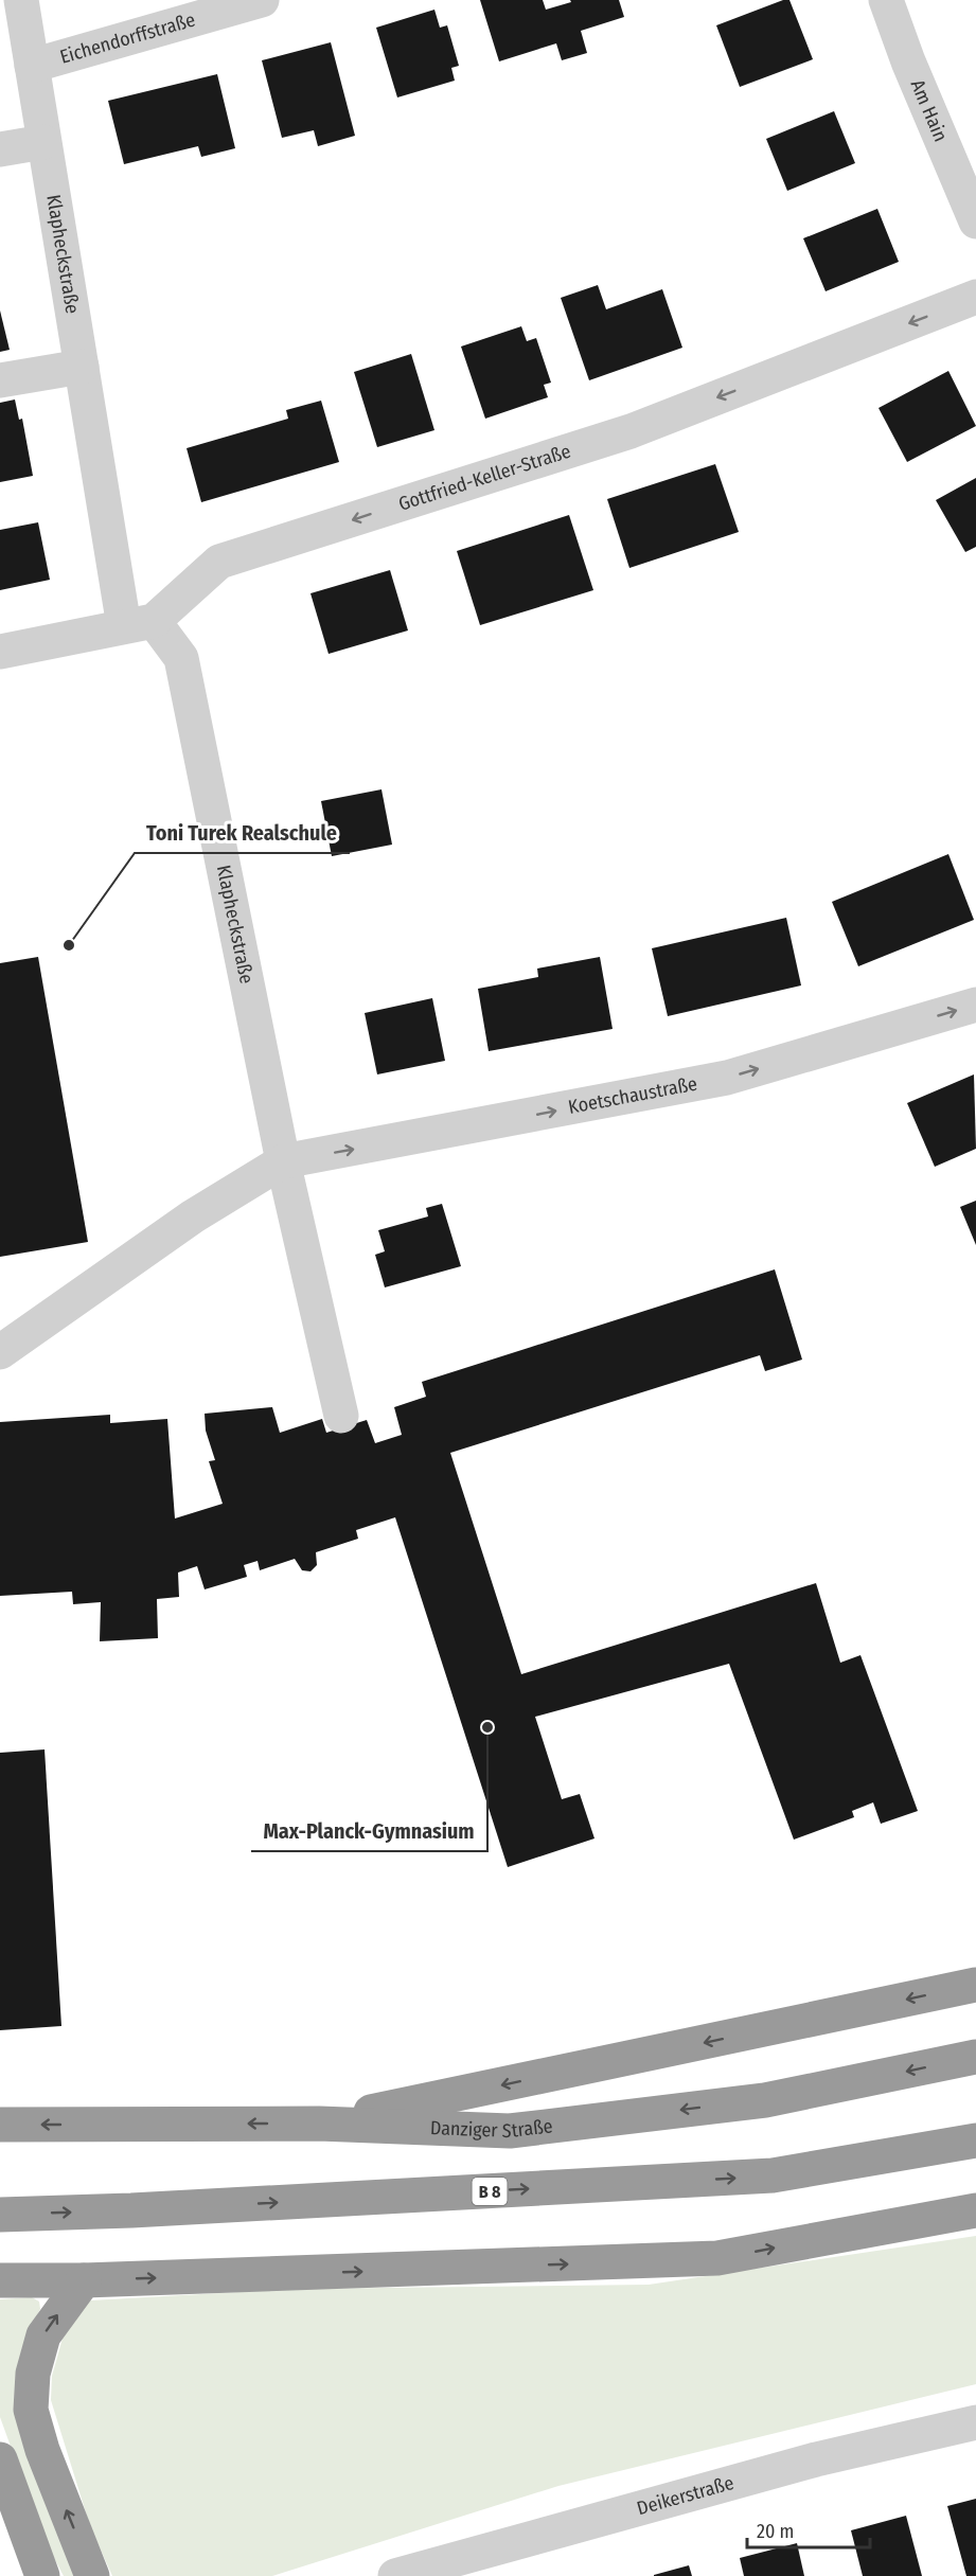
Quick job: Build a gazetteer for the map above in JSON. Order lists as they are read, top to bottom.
{
  "streets": {
    "highway": ["Danziger Straße", "B 8"],
    "street": [
      "Eichendorffstraße",
      "Am Hain",
      "Klapheckstraße",
      "Gottfried-Keller-Straße",
      "Koetschaustraße",
      "Deikerstraße"
    ]
  },
  "crossings": [
    ["Eichendorffstraße", "Klapheckstraße"],
    ["Klapheckstraße", "Gottfried-Keller-Straße"],
    ["Klapheckstraße", "Koetschaustraße"]
  ],
  "one_way": ["Gottfried-Keller-Straße", "Koetschaustraße"],
  "places": ["Toni Turek Realschule", "Max-Planck-Gymnasium"],
  "scale_bar": "20 m"
}
